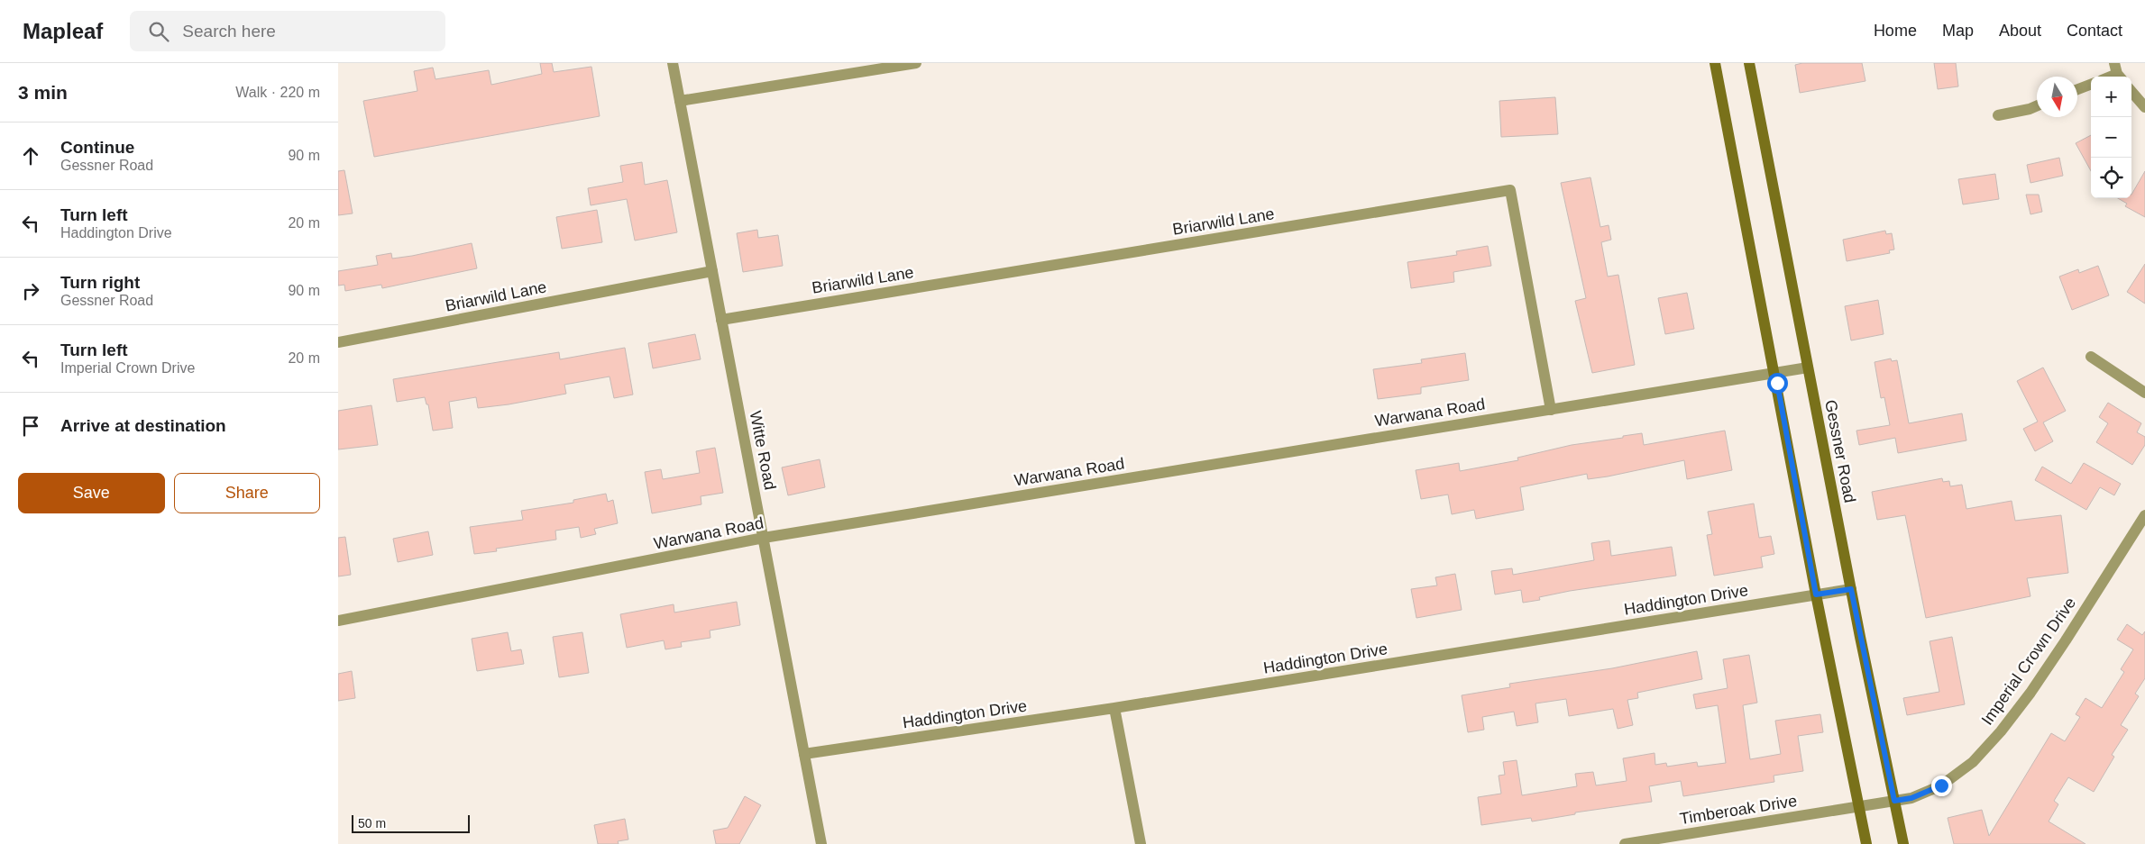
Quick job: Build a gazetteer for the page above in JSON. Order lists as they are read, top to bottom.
{
  "streets": {
    "main road": ["Gessner Road"],
    "street": [
      "Briarwild Lane",
      "Warwana Road",
      "Witte Road",
      "Haddington Drive",
      "Imperial Crown Drive",
      "Timberoak Drive"
    ]
  },
  "crossings": [
    ["Briarwild Lane", "Warwana Road"],
    ["Briarwild Lane", "Witte Road"],
    ["Warwana Road", "Witte Road"],
    ["Warwana Road", "Gessner Road"],
    ["Witte Road", "Haddington Drive"],
    ["Gessner Road", "Haddington Drive"],
    ["Gessner Road", "Imperial Crown Drive"],
    ["Imperial Crown Drive", "Timberoak Drive"]
  ],
  "scale_bar": "50 m",
  "north": "bottom",
  "page": {
    "header": "Mapleaf",
    "search": "Search here",
    "nav": [
      "Home",
      "Map",
      "About",
      "Contact"
    ],
    "heading": ["3 min", "Walk · 220 m"],
    "map_buttons": ["+", "−"],
    "list": [
      ["Continue", "Gessner Road", "90 m"],
      ["Turn left", "Haddington Drive", "20 m"],
      ["Turn right", "Gessner Road", "90 m"],
      ["Turn left", "Imperial Crown Drive", "20 m"],
      "Arrive at destination"
    ],
    "buttons": ["Save", "Share"],
    "scale": "50 m"
  }
}
